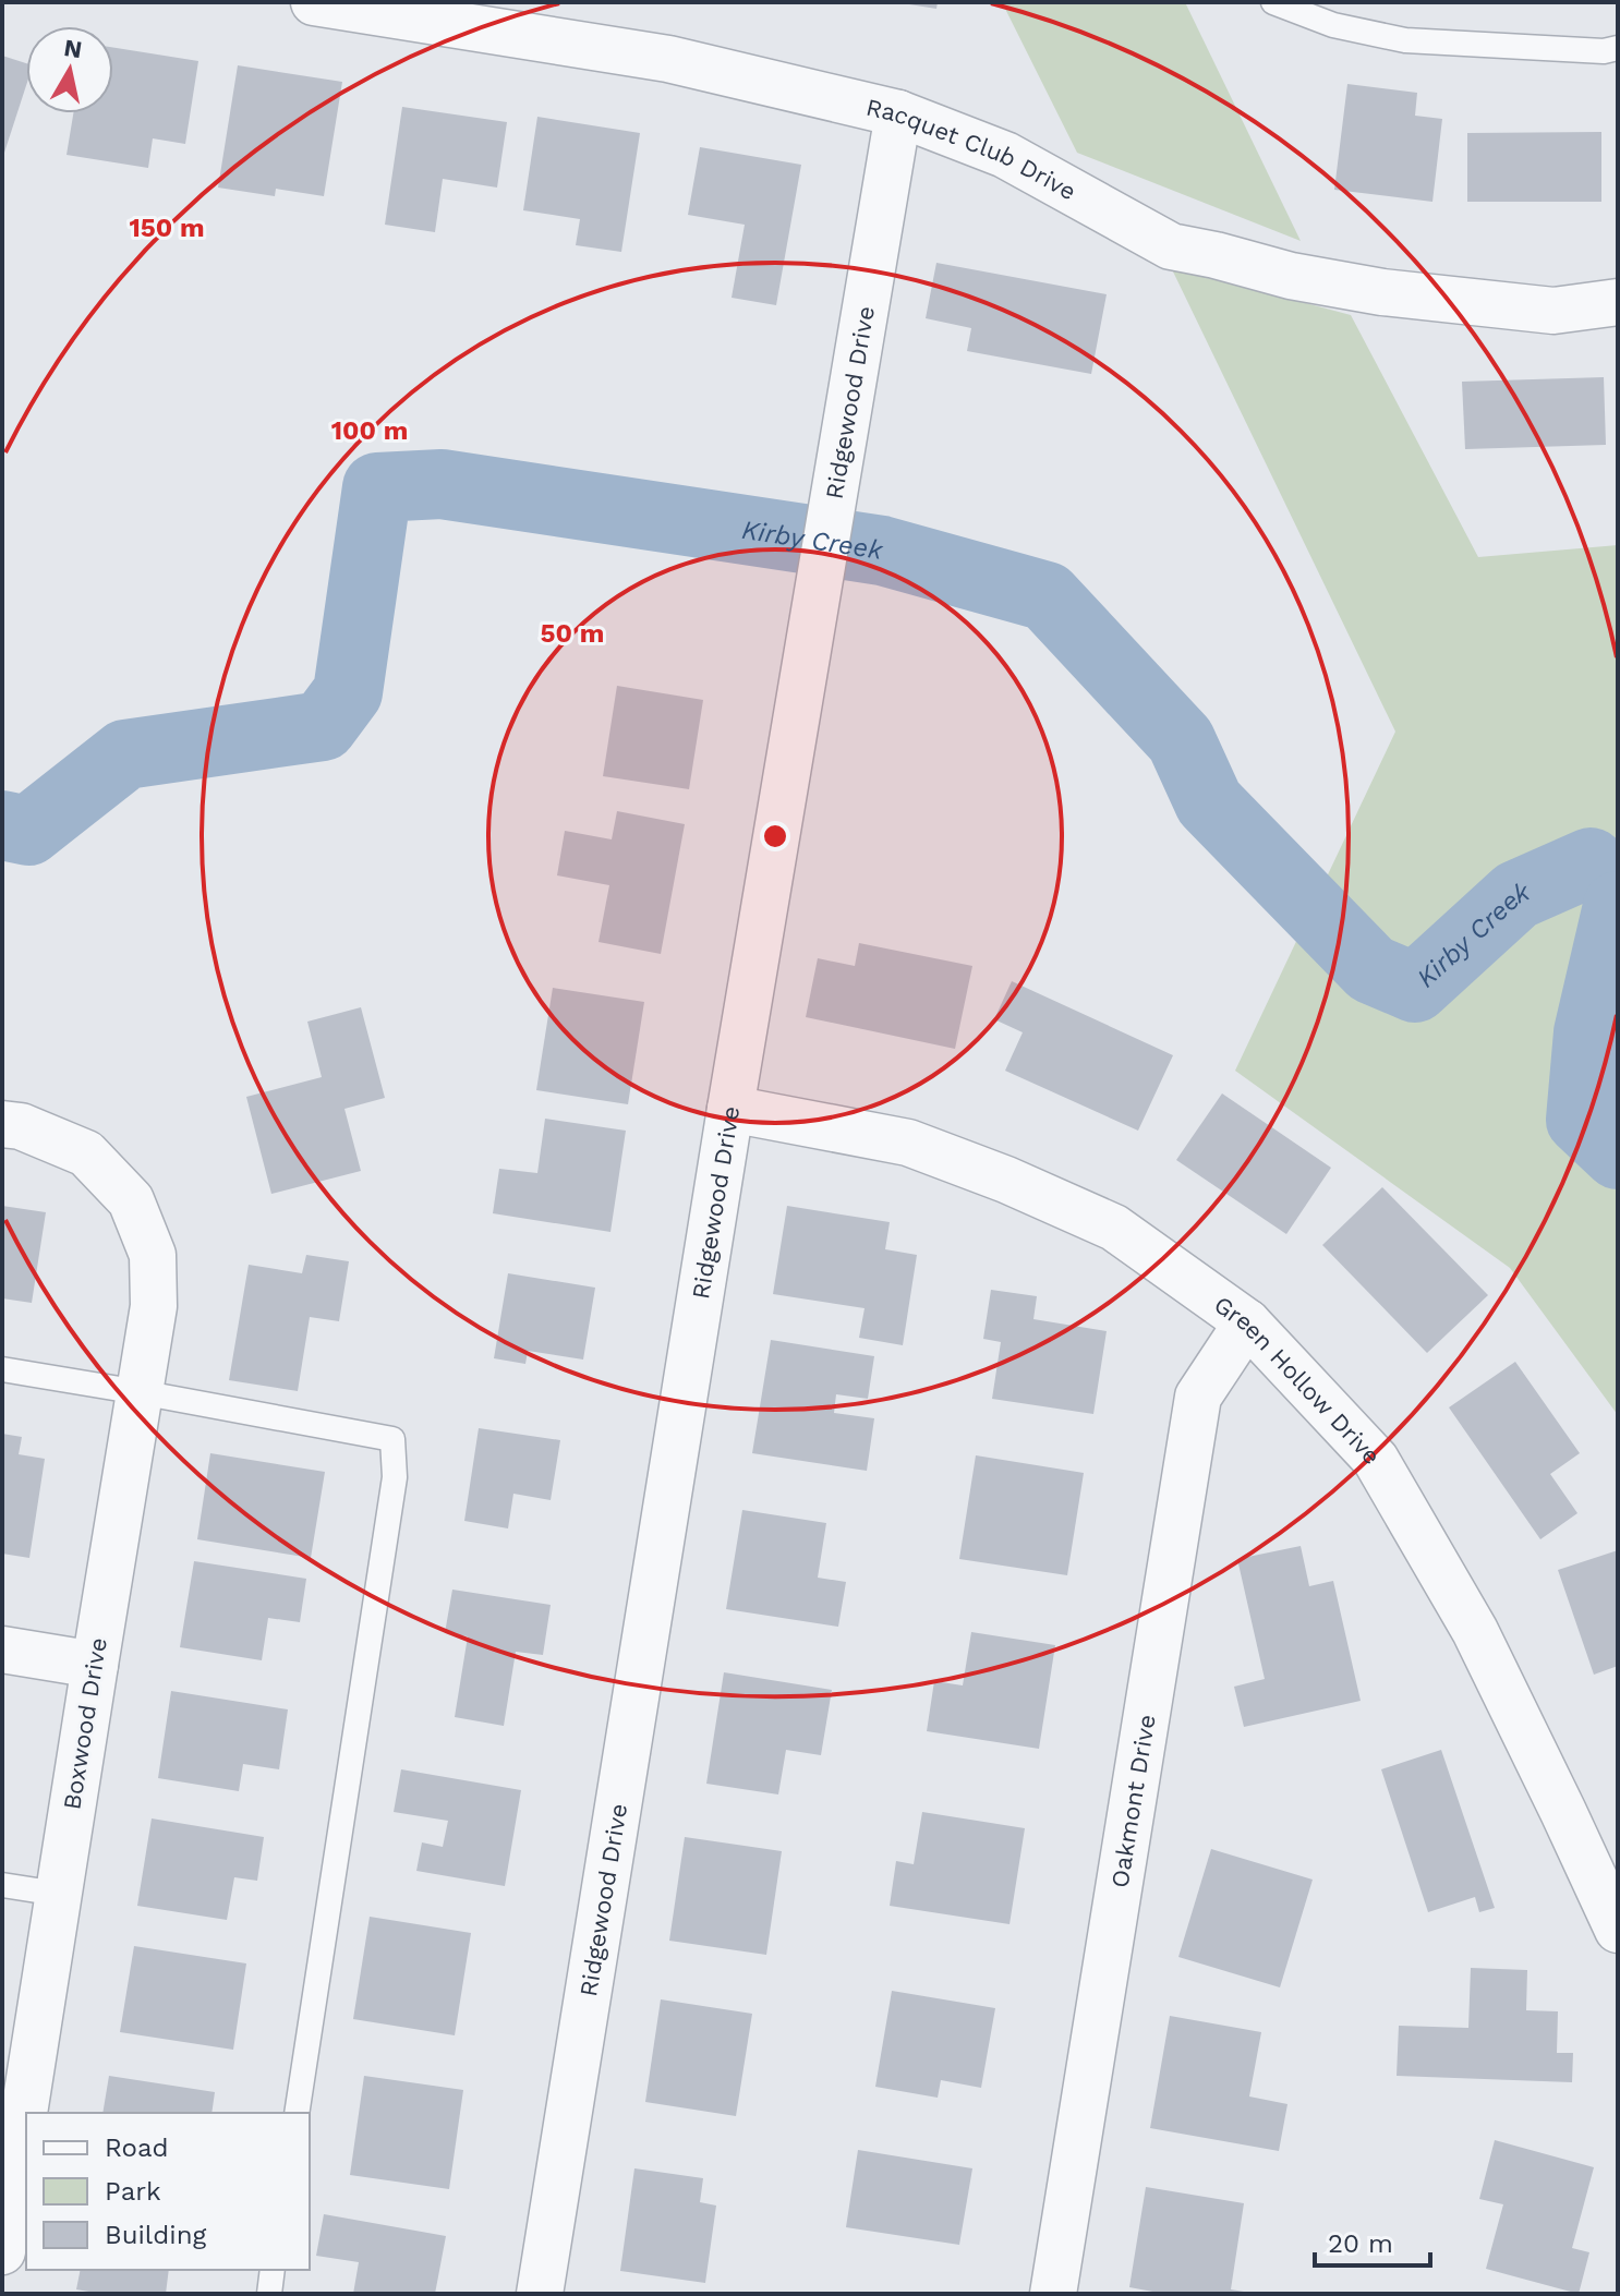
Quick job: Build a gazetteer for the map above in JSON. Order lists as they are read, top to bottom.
{
  "streets": {
    "street": [
      "Racquet Club Drive",
      "Ridgewood Drive",
      "Green Hollow Drive",
      "Boxwood Drive",
      "Oakmont Drive"
    ]
  },
  "crossings": [
    ["Racquet Club Drive", "Ridgewood Drive"],
    ["Ridgewood Drive", "Green Hollow Drive"],
    ["Green Hollow Drive", "Oakmont Drive"]
  ],
  "water": ["Kirby Creek"],
  "legend": ["Road", "Park", "Building"],
  "scale_bar": "20 m",
  "north": "top",
  "rings": ["150 m", "100 m", "50 m"]
}
